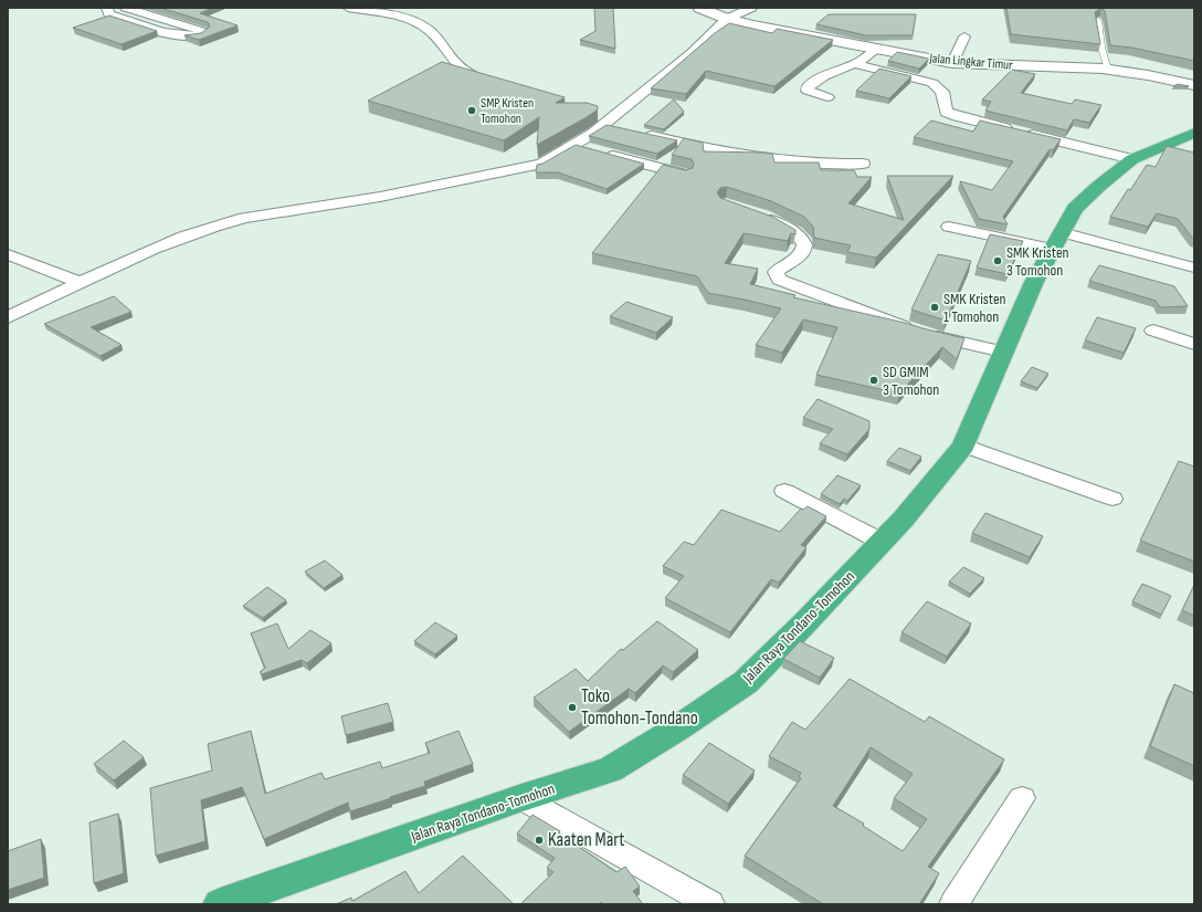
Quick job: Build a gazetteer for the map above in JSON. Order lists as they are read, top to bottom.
{
  "streets": {
    "highway": ["Jalan Raya Tondano-Tomohon"],
    "main road": ["Jalan Lingkar Timur"]
  },
  "places": [
    "SMP Kristen Tomohon",
    "SMK Kristen 3 Tomohon",
    "SMK Kristen 1 Tomohon",
    "SD GMIM 3 Tomohon",
    "Toko Tomohon-Tondano",
    "Kaaten Mart"
  ]
}
